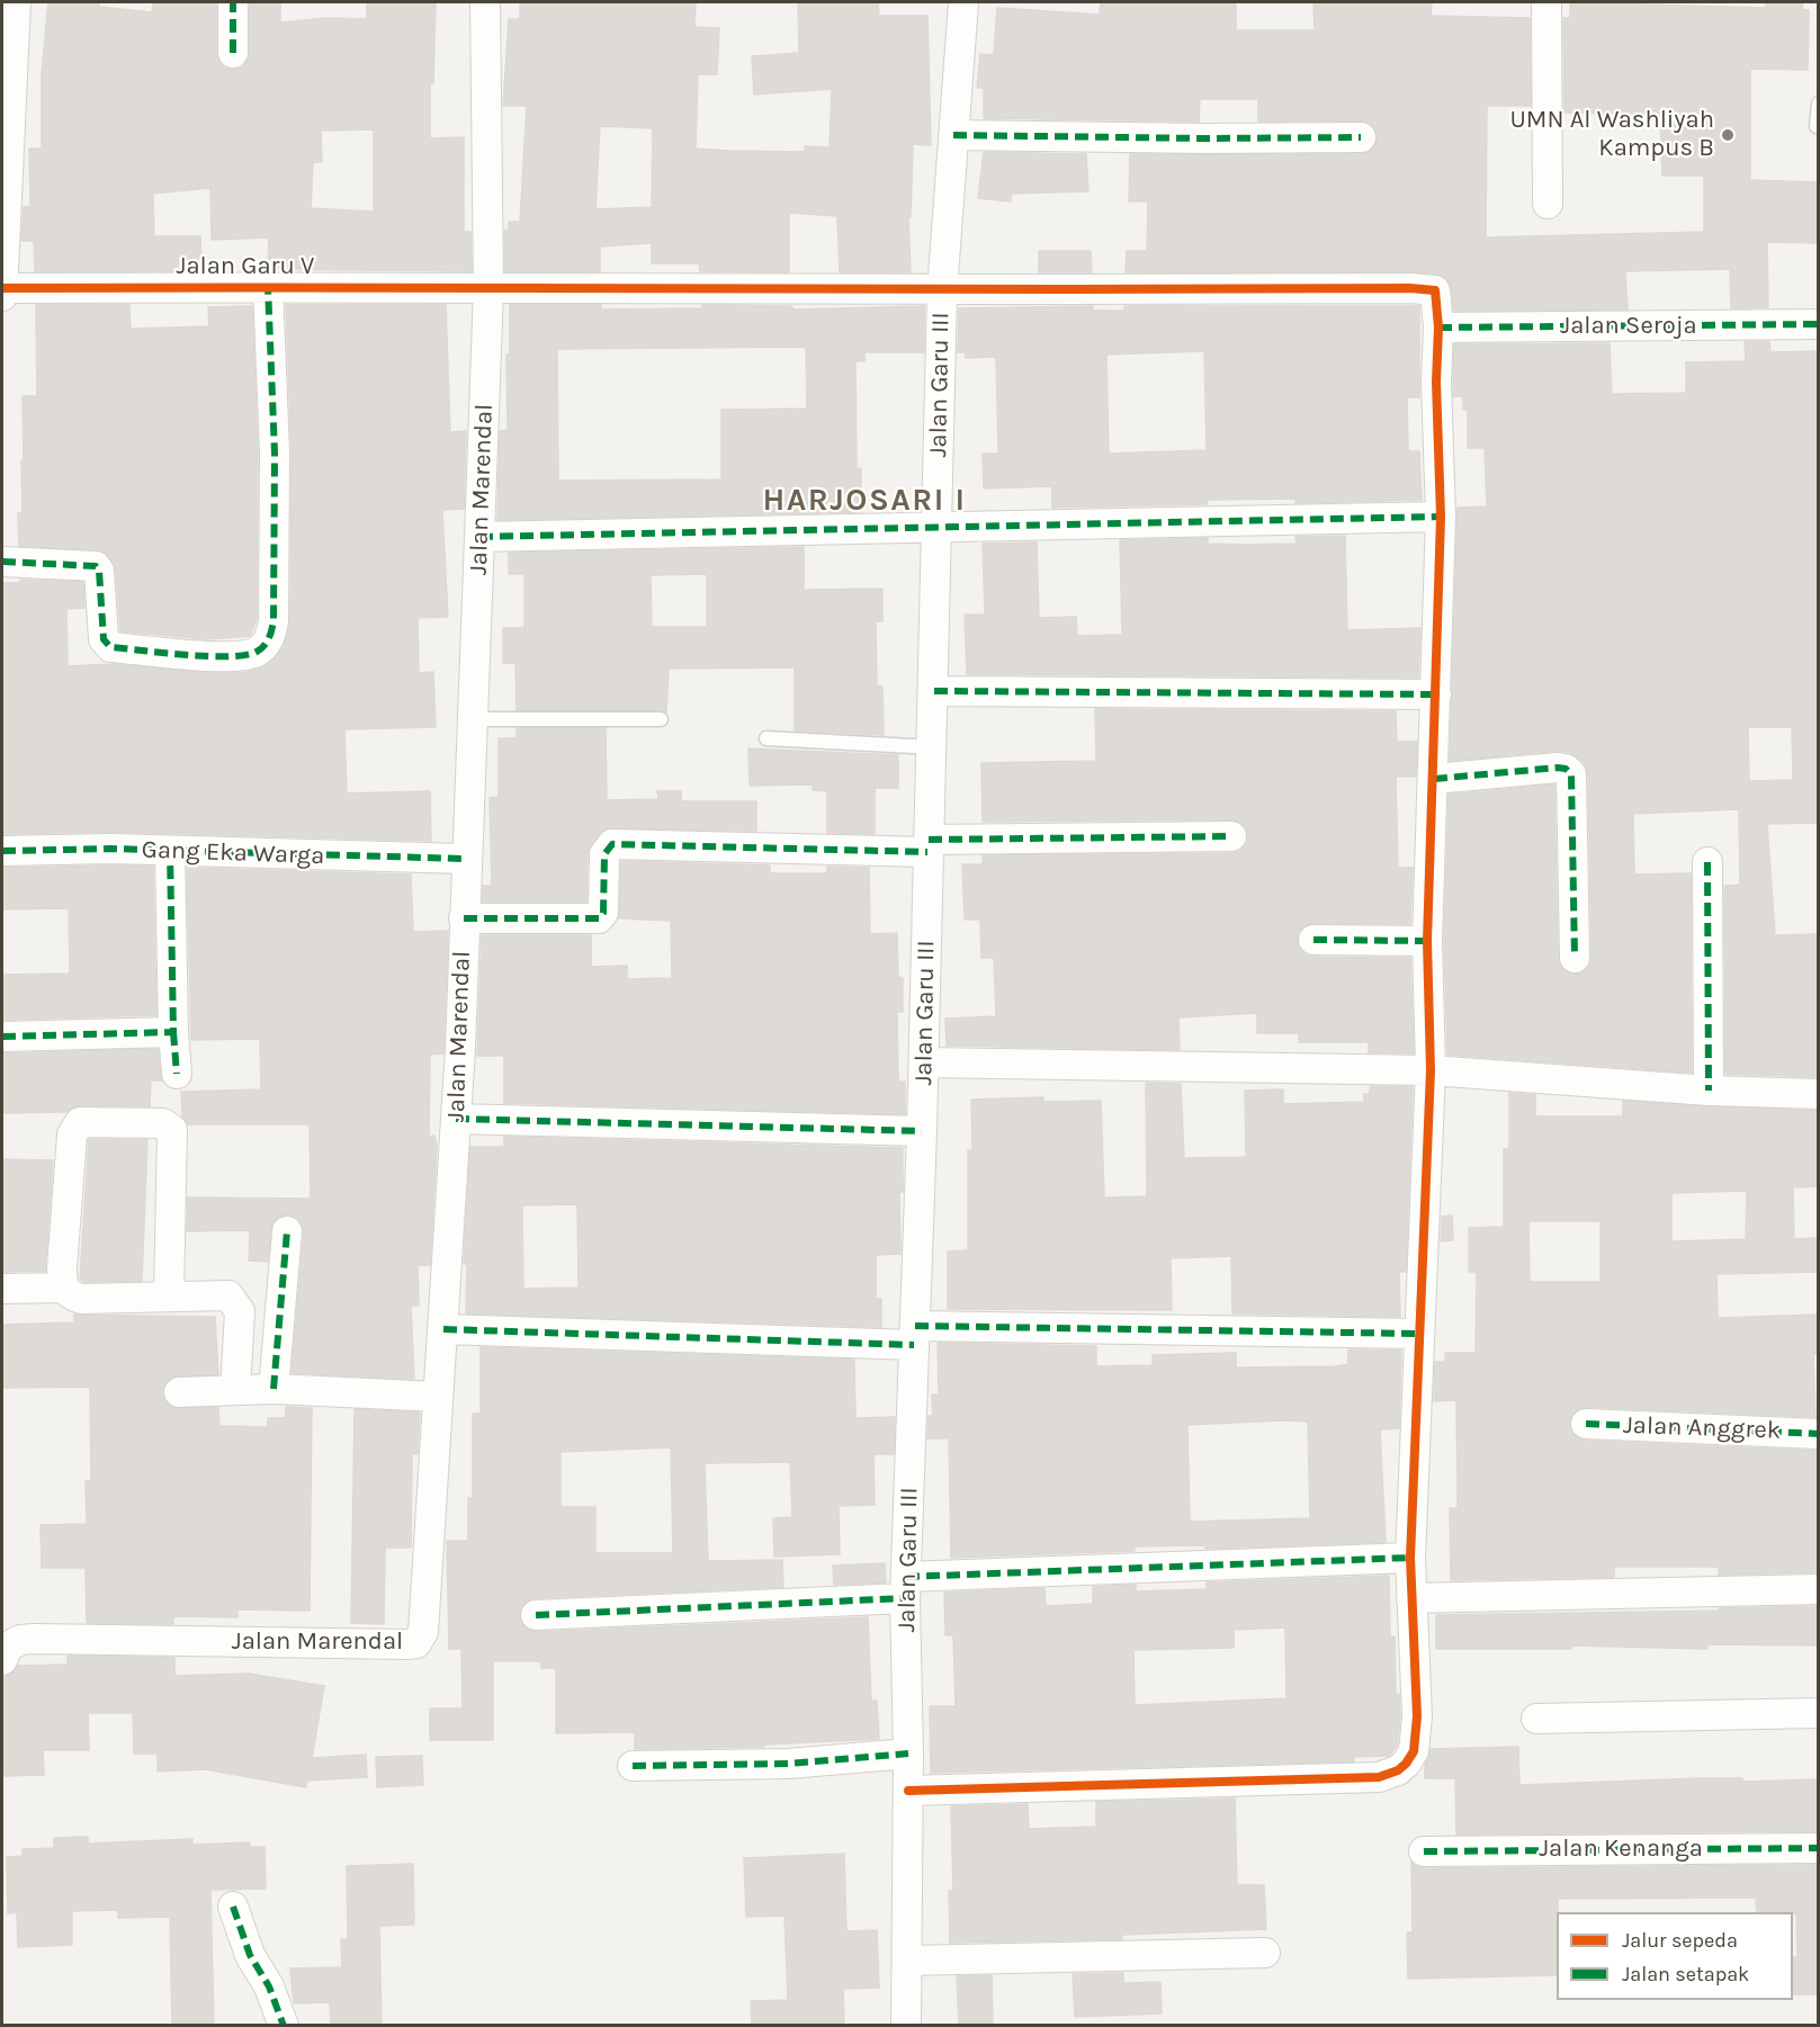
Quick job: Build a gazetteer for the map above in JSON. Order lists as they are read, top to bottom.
{
  "streets": {
    "street": [
      "Jalan Garu V",
      "Jalan Seroja",
      "Jalan Garu III",
      "Jalan Marendal",
      "Gang Eka Warga",
      "Jalan Anggrek",
      "Jalan Kenanga"
    ]
  },
  "crossings": [
    ["Jalan Garu V", "Jalan Seroja"],
    ["Jalan Garu V", "Jalan Garu III"],
    ["Jalan Garu V", "Jalan Marendal"],
    ["Jalan Marendal", "Gang Eka Warga"]
  ],
  "districts": ["HARJOSARI I"],
  "places": ["UMN Al Washliyah Kampus B"],
  "legend": ["Jalur sepeda", "Jalan setapak"]
}
